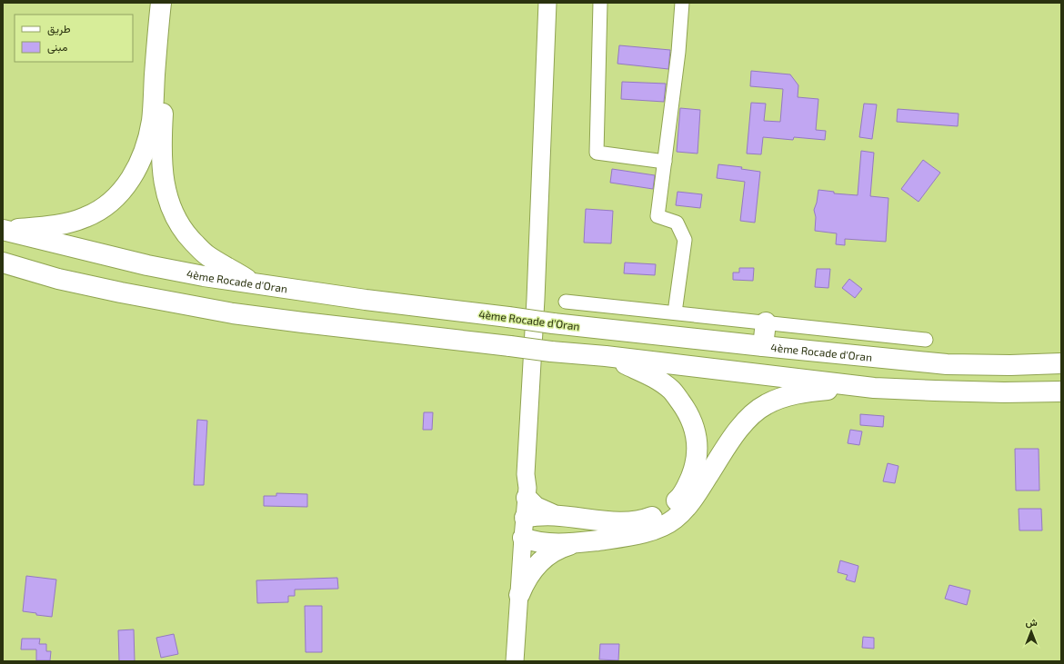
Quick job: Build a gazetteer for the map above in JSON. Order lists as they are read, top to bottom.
{
  "streets": {
    "highway": ["4ème Rocade d'Oran"]
  },
  "legend": ["طريق", "مبنى"],
  "north": "top"
}
